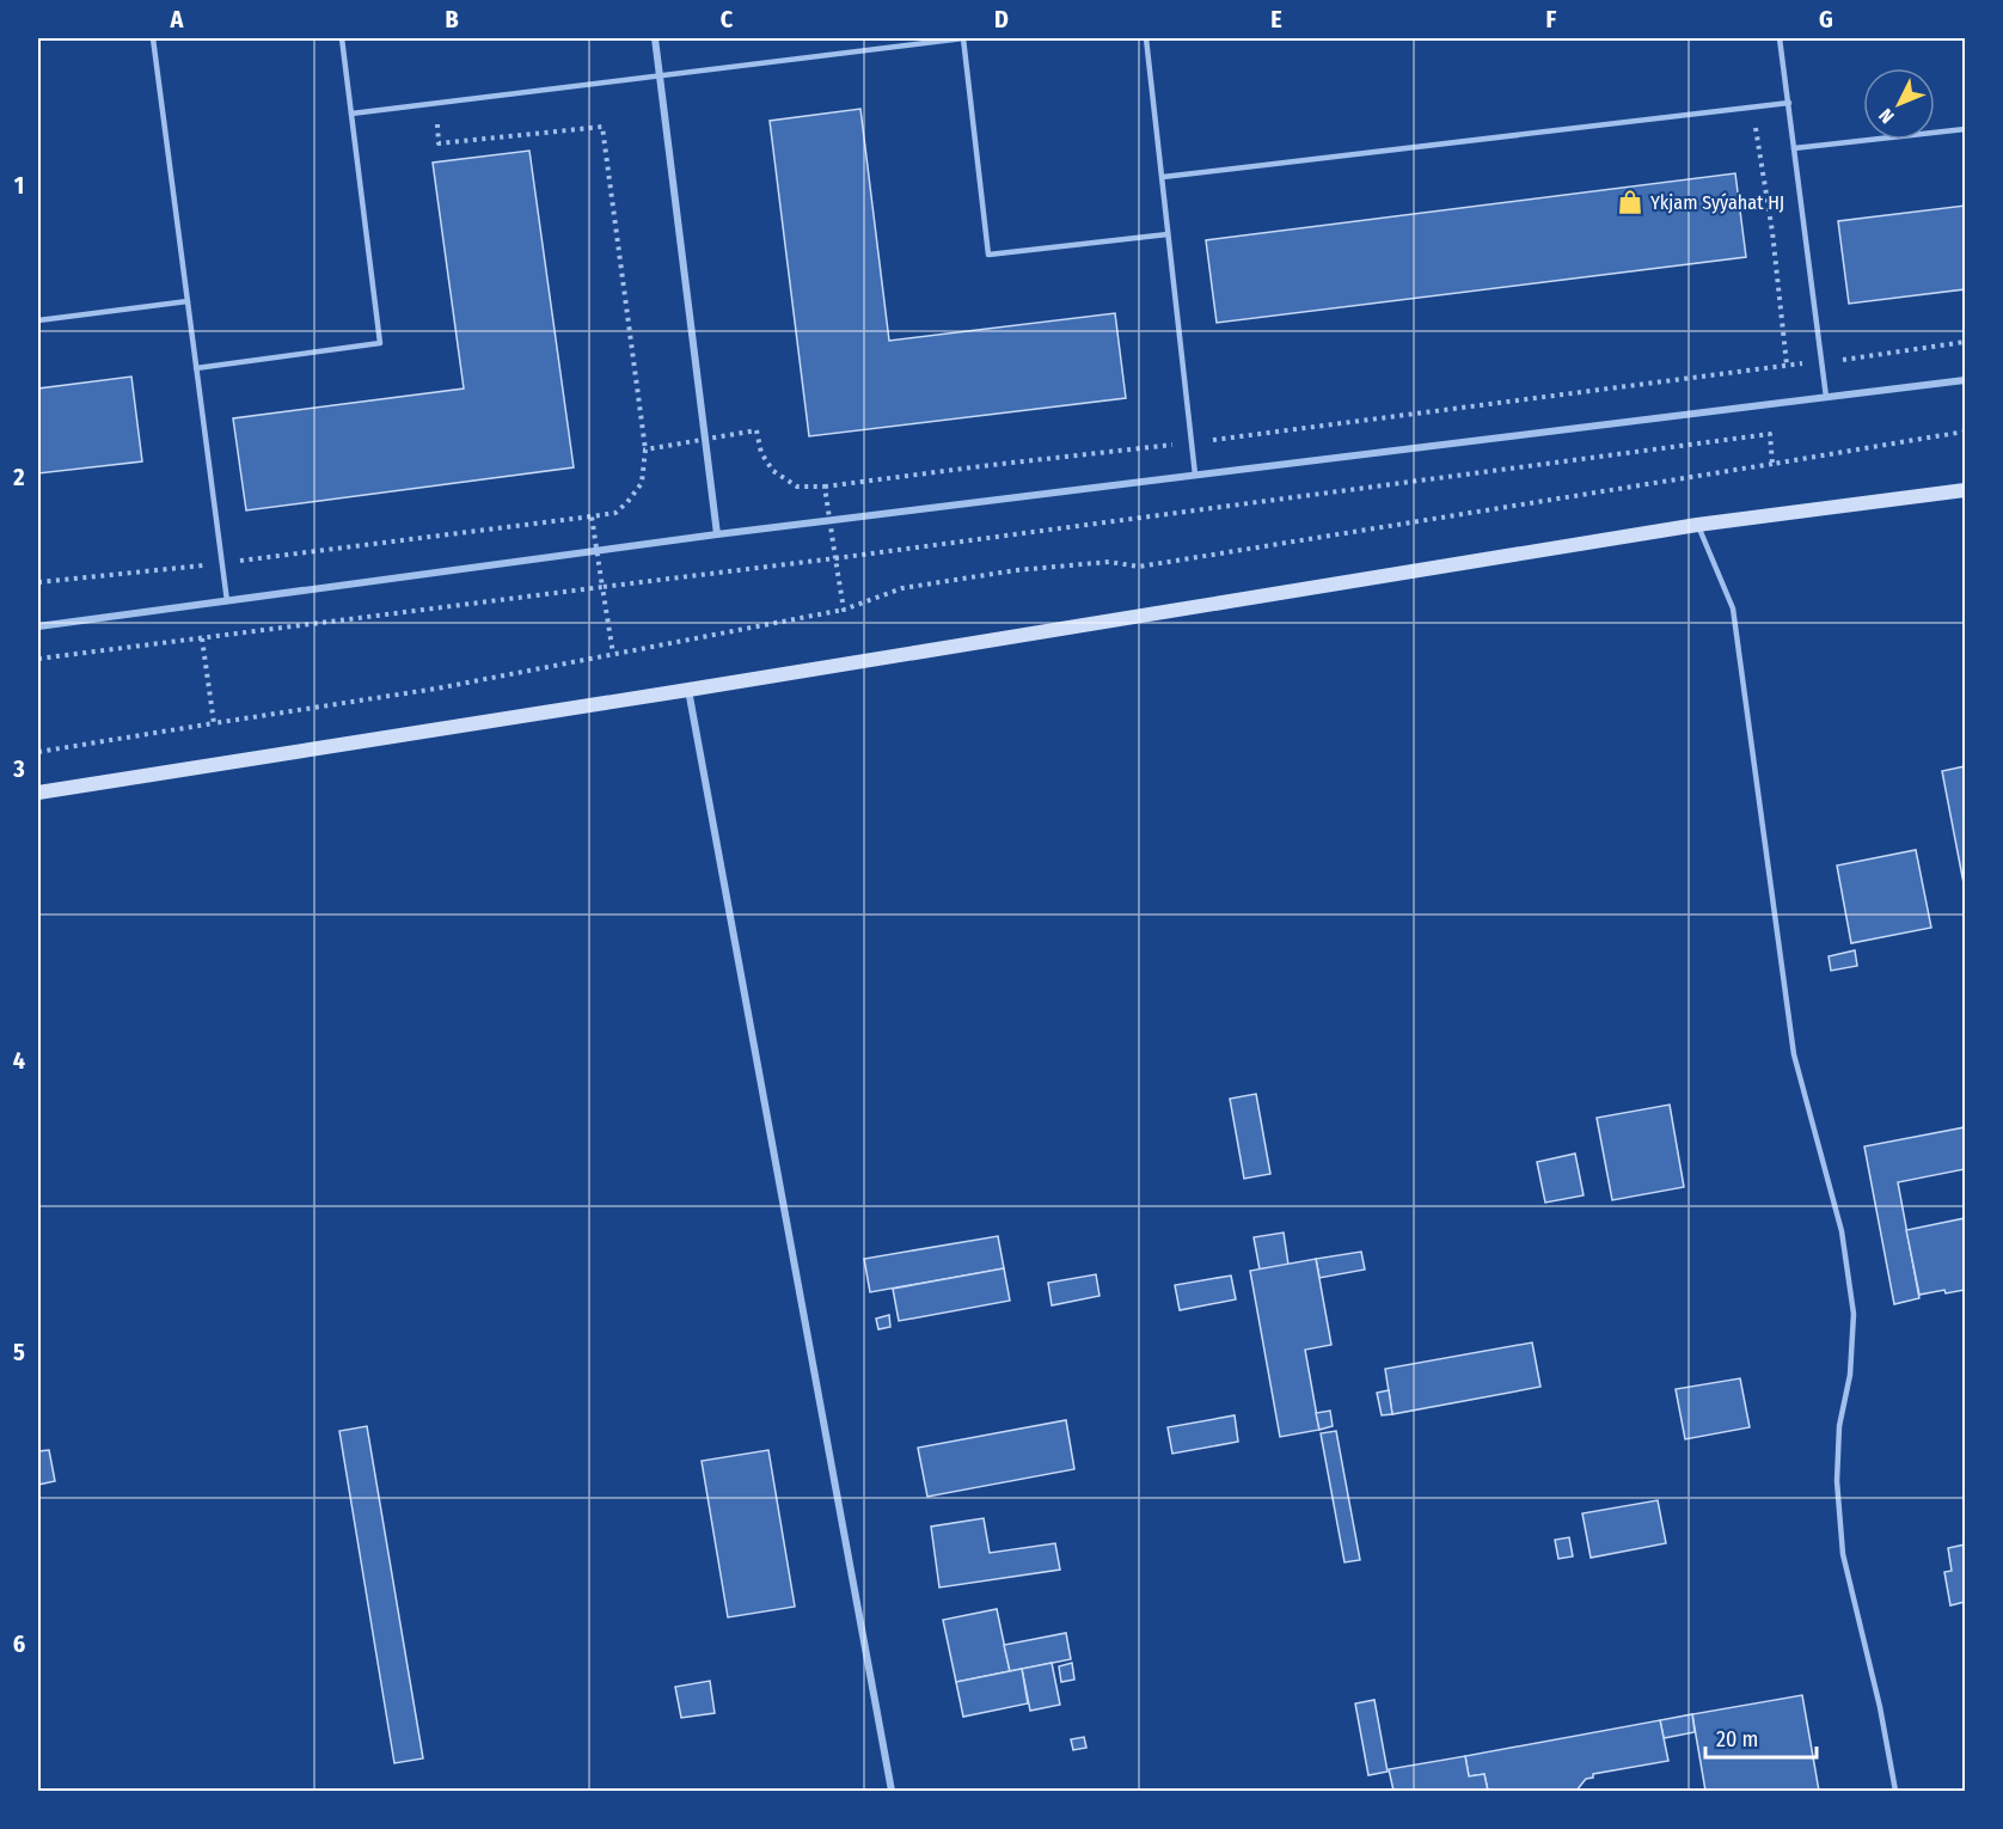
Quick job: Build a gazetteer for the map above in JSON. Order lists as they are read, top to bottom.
{
  "places": {
    "shop": ["Ykjam Syýahat HJ"]
  },
  "scale_bar": "20 m",
  "north": "bottom left",
  "grid": {
    "columns": [
      "A",
      "B",
      "C",
      "D",
      "E",
      "F",
      "G"
    ],
    "rows": [
      "1",
      "2",
      "3",
      "4",
      "5",
      "6"
    ]
  }
}
